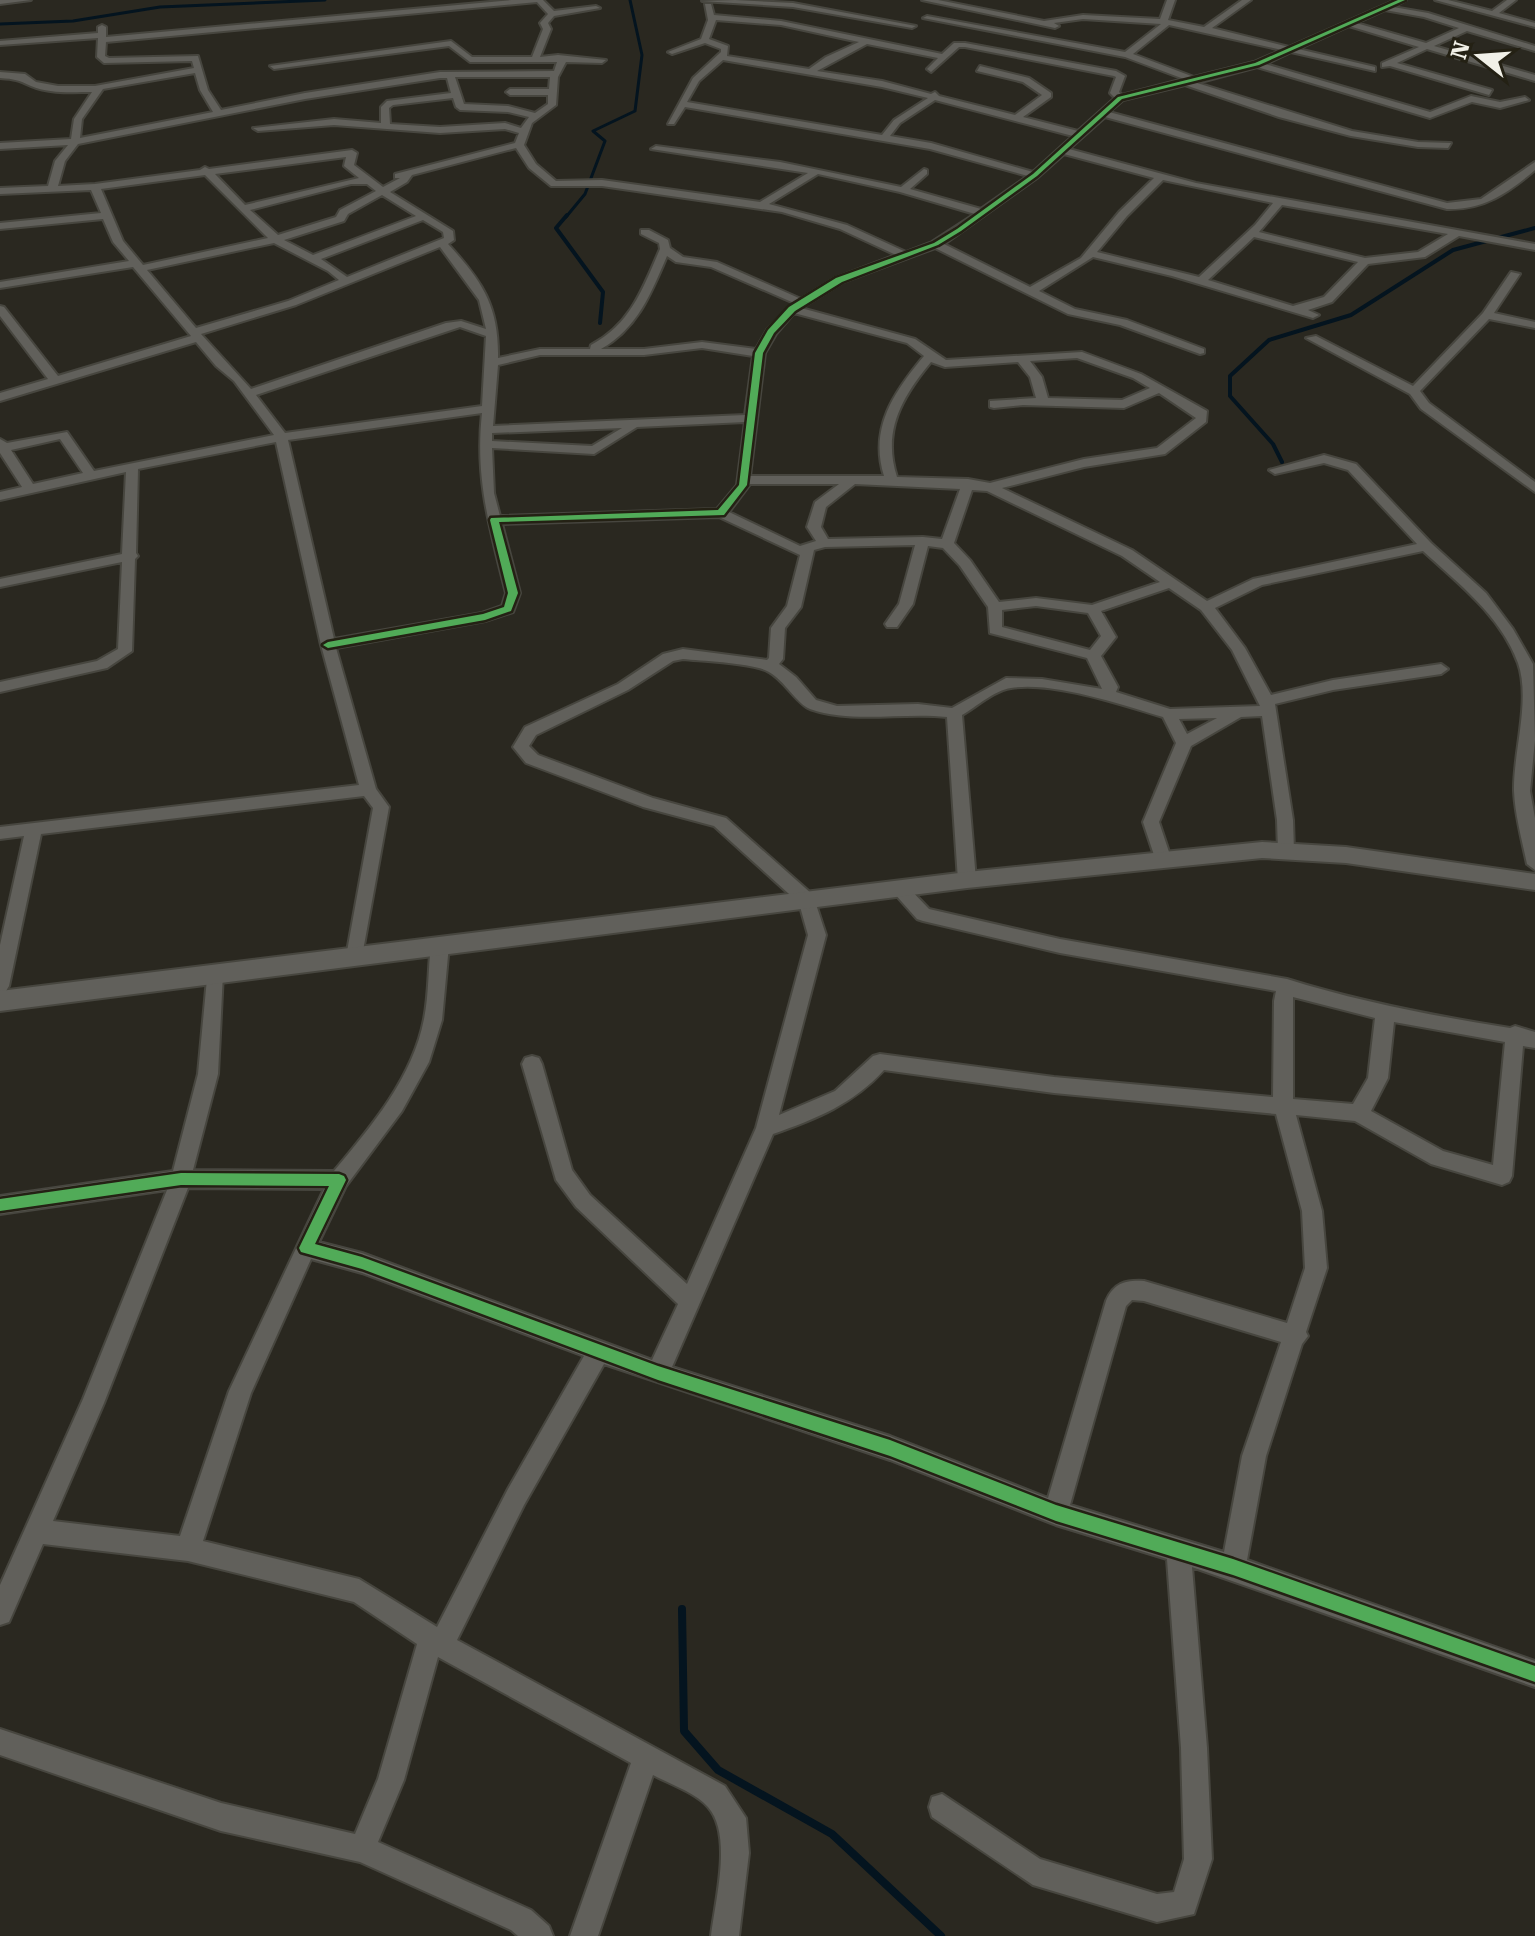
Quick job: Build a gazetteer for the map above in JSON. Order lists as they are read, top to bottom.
{
  "north": "left"
}
